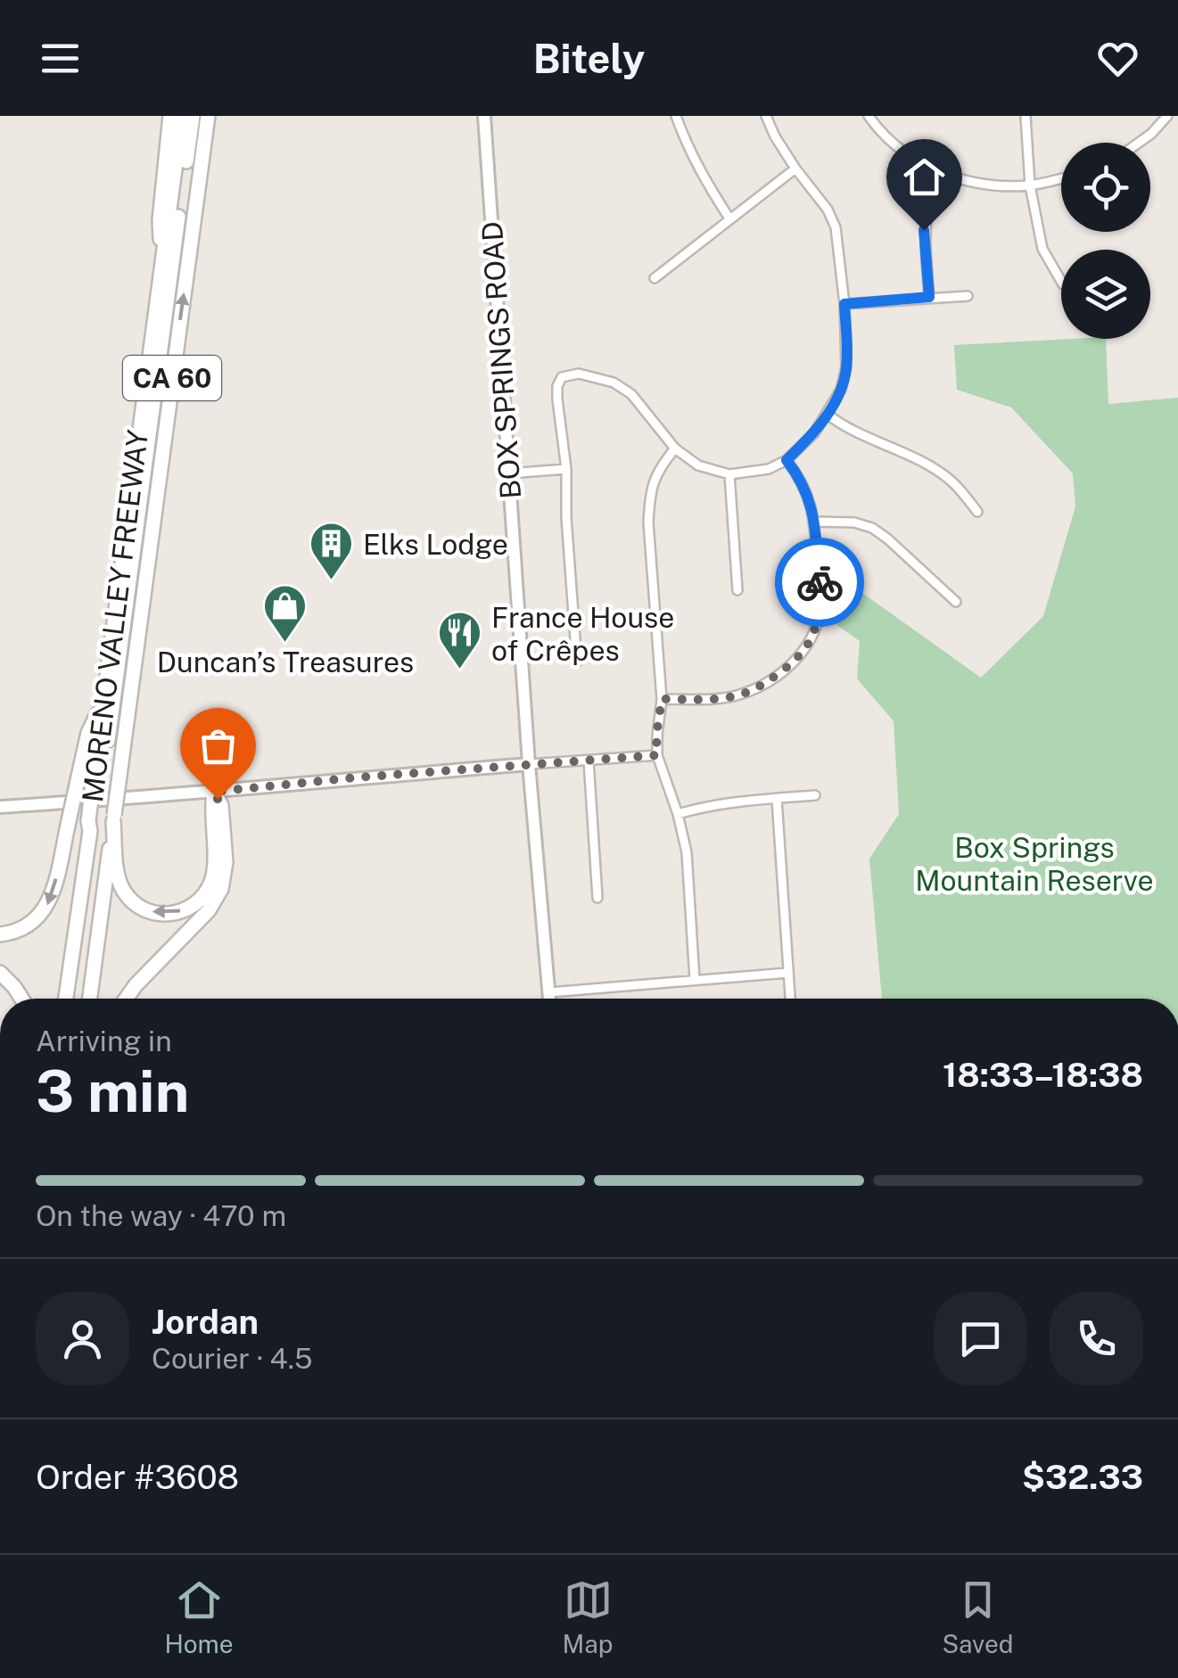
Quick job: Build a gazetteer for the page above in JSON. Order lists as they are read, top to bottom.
{
  "streets": {
    "highway": ["CA 60", "MORENO VALLEY FREEWAY"],
    "main road": ["BOX SPRINGS ROAD"]
  },
  "parks": ["Box Springs Mountain Reserve"],
  "places": {
    "building": ["Elks Lodge"],
    "shop": ["Duncan’s Treasures"],
    "restaurant": ["France House of Crêpes"]
  },
  "page": {
    "header": "Bitely",
    "heading": ["3 min", "Arriving in", "18:33–18:38"],
    "panel": [
      "Jordan",
      "Courier · 4.5",
      "Order #3608",
      "$32.33"
    ],
    "bar": "On the way · 470 m",
    "tabs": ["Home", "Map", "Saved"]
  }
}
